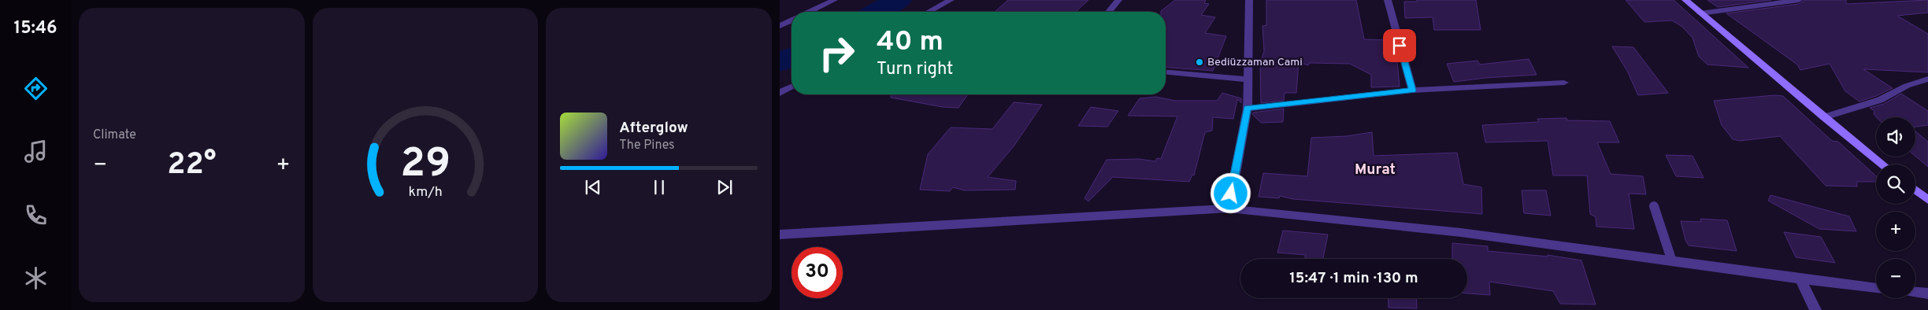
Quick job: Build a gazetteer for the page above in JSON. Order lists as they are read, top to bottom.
{
  "districts": ["Murat"],
  "places": ["Bediüzzaman Cami"],
  "page": {
    "tabs": "15:46",
    "tile": "Climate",
    "turn": ["40 m", "Turn right"],
    "song": ["Afterglow", "The Pines"],
    "map_buttons": ["+", "−"],
    "heat": ["−", "22°", "+"],
    "limit": "30",
    "trip": "15:47 · 1 min · 130 m",
    "gauge": ["29", "km/h"]
  }
}
